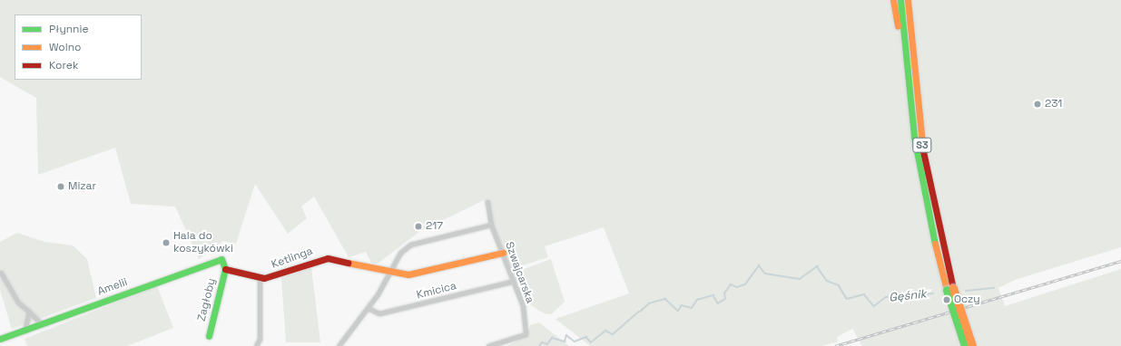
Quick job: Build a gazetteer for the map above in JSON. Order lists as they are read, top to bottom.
{
  "streets": {
    "main road": [
      "S3",
      "Ketlinga",
      "Amelii",
      "Zagłoby"
    ],
    "street": ["Szwajcarska", "Kmicica"]
  },
  "crossings": [
    ["Ketlinga", "Szwajcarska"],
    ["Ketlinga", "Amelii"],
    ["Ketlinga", "Zagłoby"],
    ["Szwajcarska", "Kmicica"],
    ["Amelii", "Zagłoby"]
  ],
  "water": ["Gęśnik"],
  "places": [
    "231",
    "Mizar",
    "217",
    "Hala do koszykówki",
    "Oczy"
  ],
  "legend": ["Płynnie", "Wolno", "Korek"]
}
